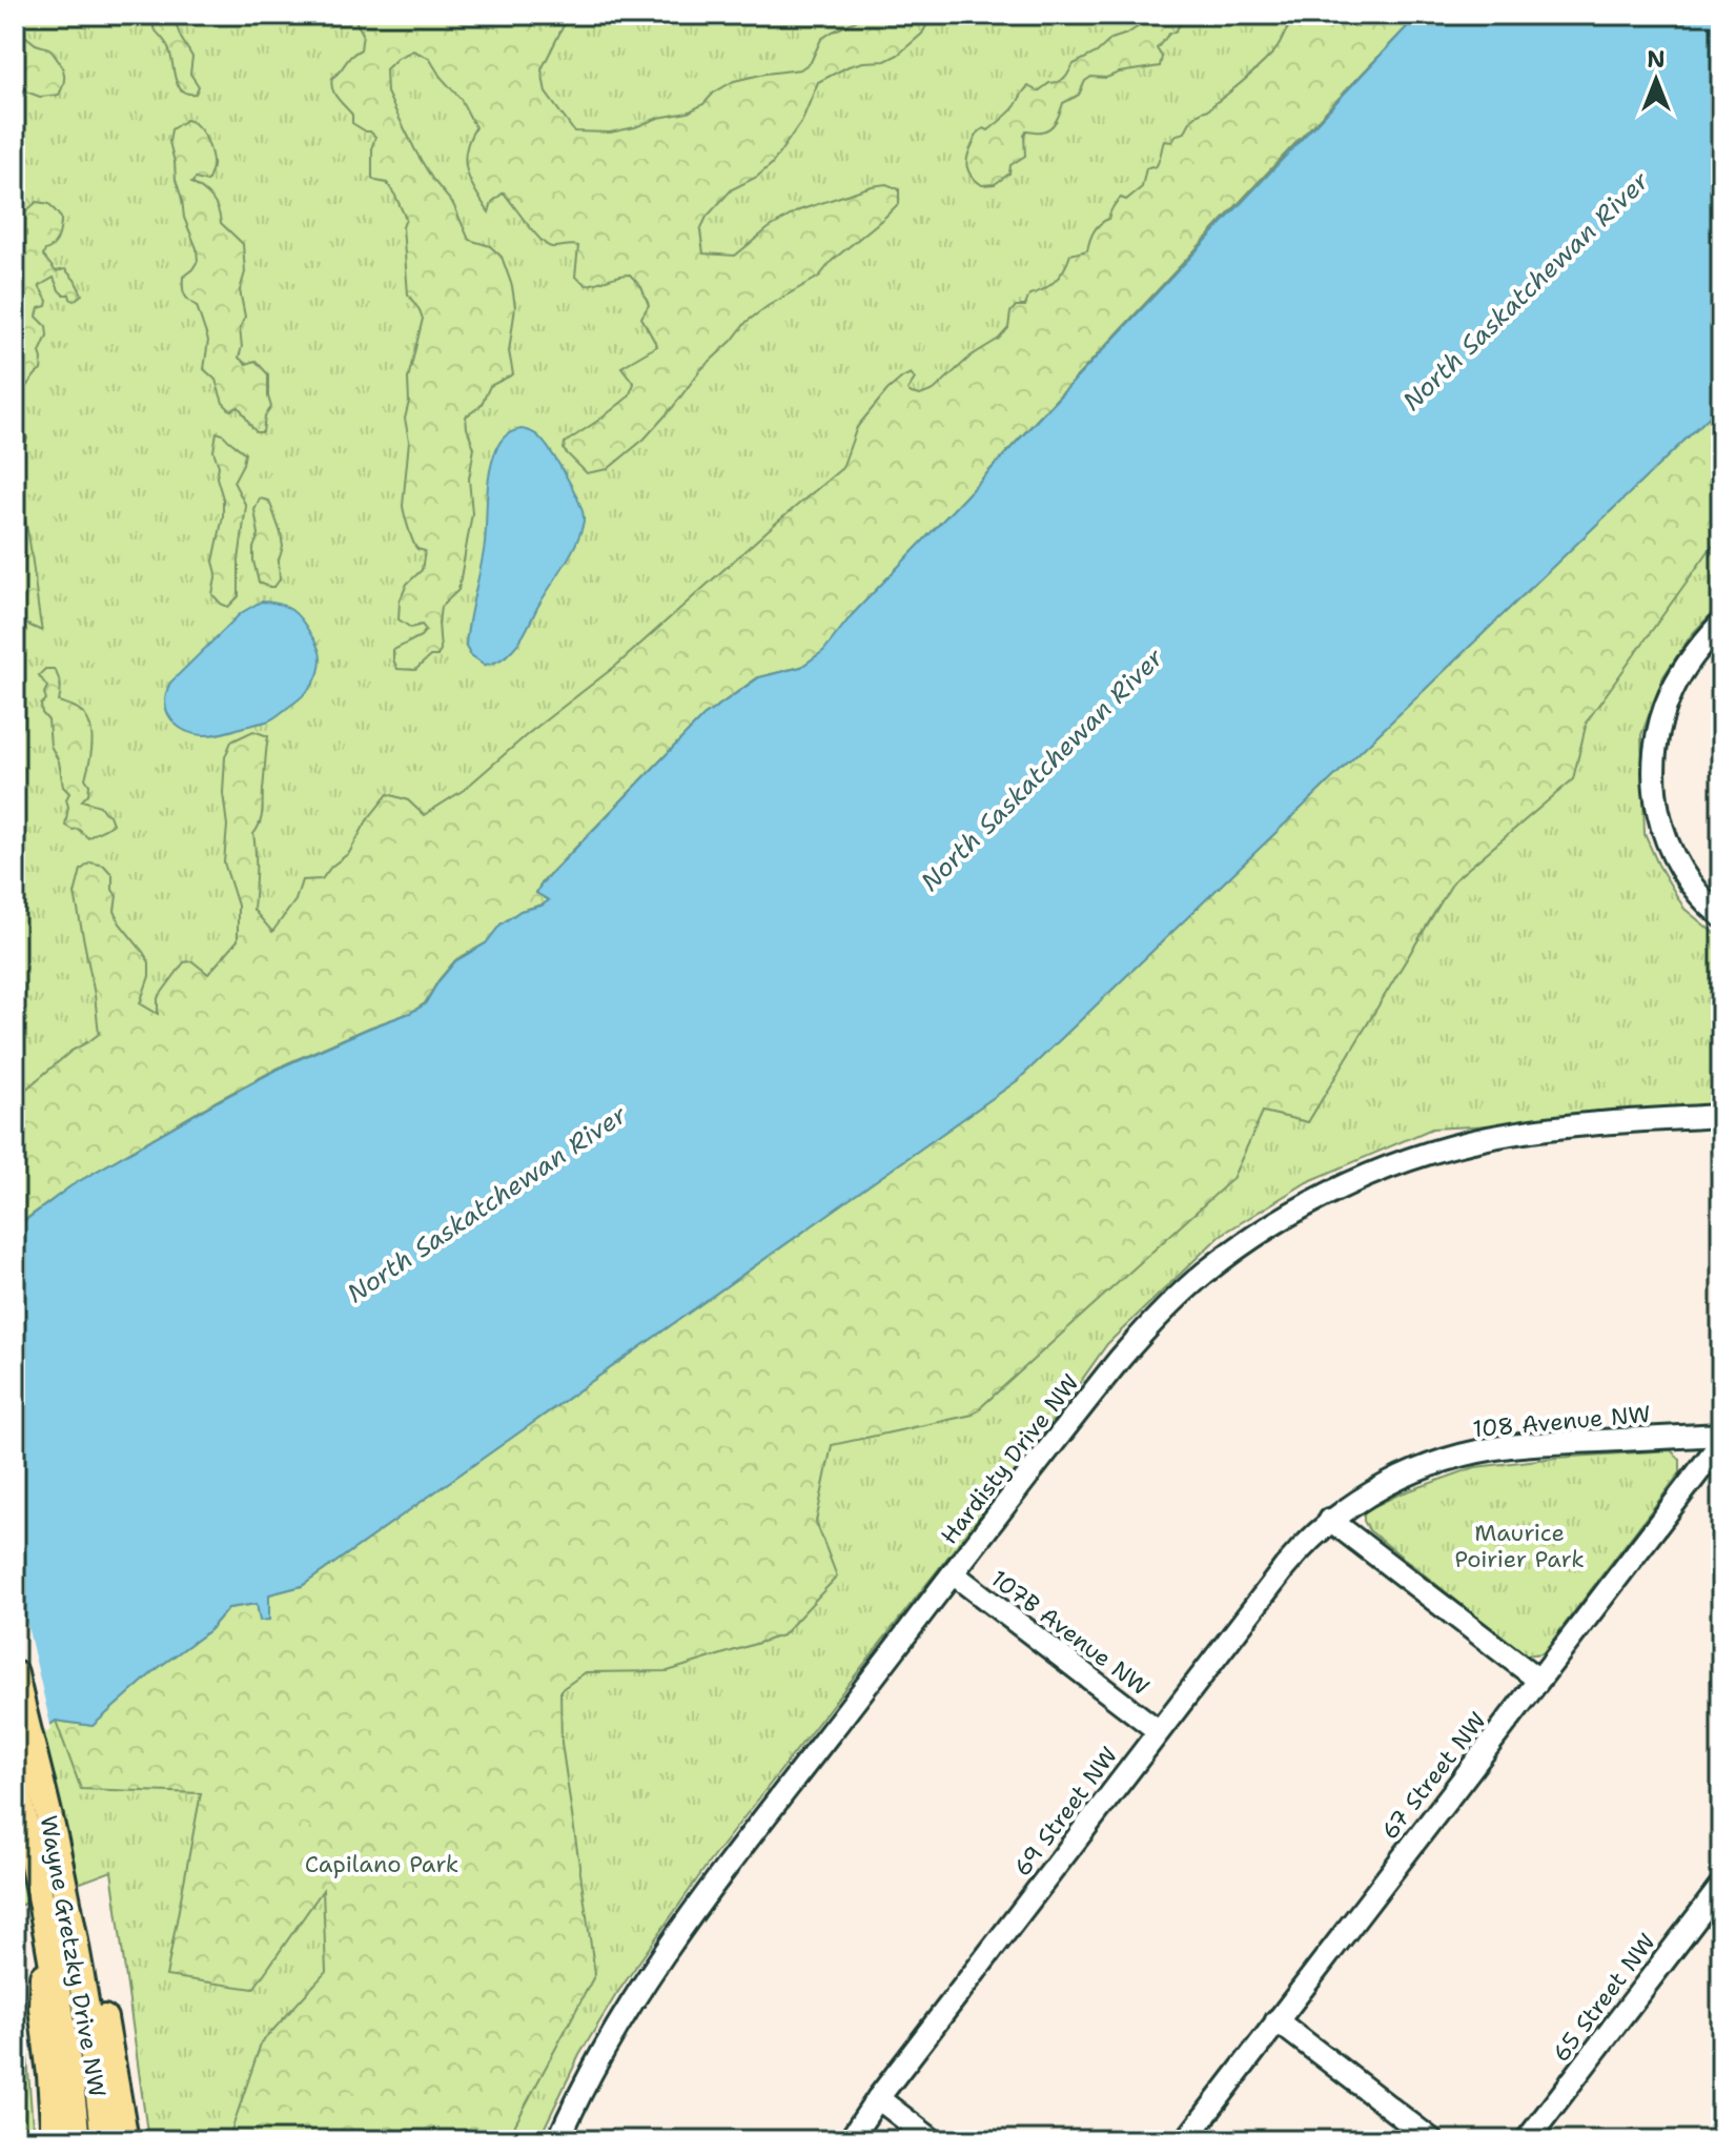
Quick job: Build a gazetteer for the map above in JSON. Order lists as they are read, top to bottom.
{
  "streets": {
    "main road": ["Wayne Gretzky Drive NW"],
    "street": [
      "108 Avenue NW",
      "Hardisty Drive NW",
      "107B Avenue NW",
      "67 Street NW",
      "69 Street NW",
      "65 Street NW"
    ]
  },
  "crossings": [
    ["108 Avenue NW", "69 Street NW"],
    ["Hardisty Drive NW", "107B Avenue NW"],
    ["107B Avenue NW", "69 Street NW"]
  ],
  "water": ["North Saskatchewan River"],
  "parks": ["Maurice Poirier Park", "Capilano Park"],
  "north": "top"
}
